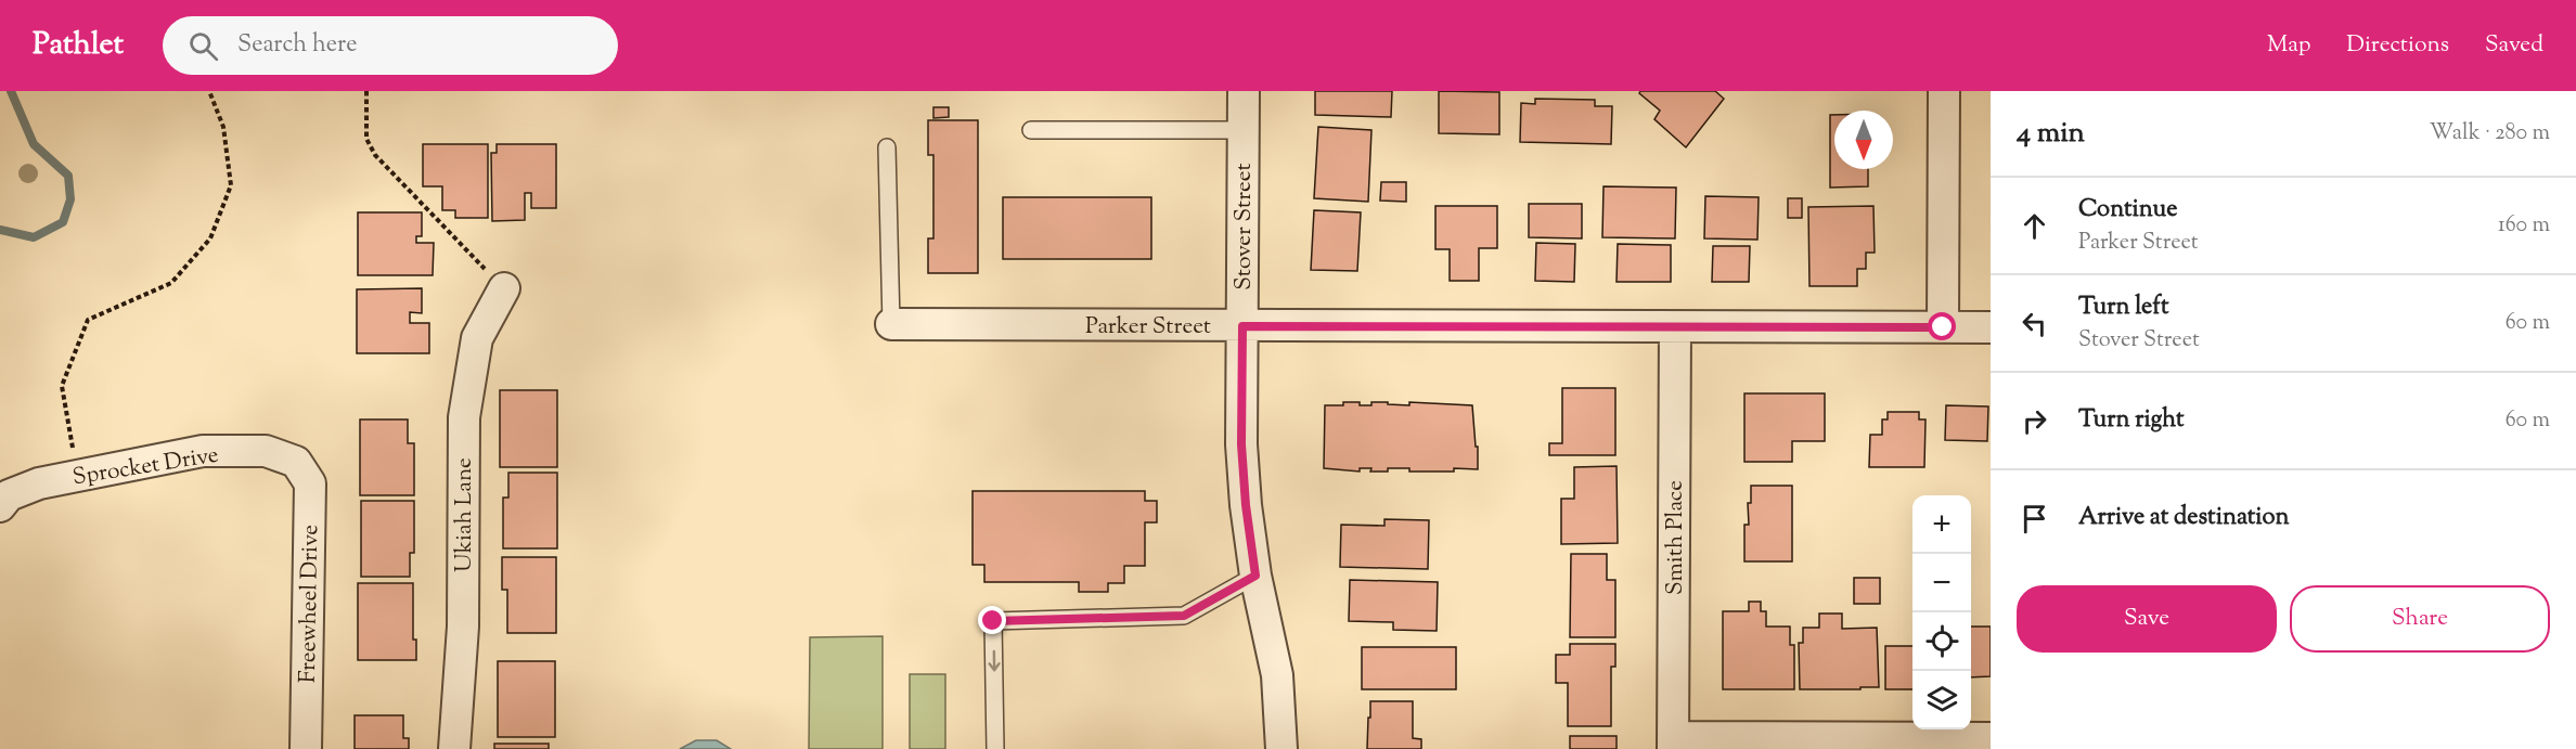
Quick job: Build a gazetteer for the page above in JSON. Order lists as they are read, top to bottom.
{
  "streets": {
    "street": [
      "Stover Street",
      "Parker Street",
      "Sprocket Drive",
      "Ukiah Lane",
      "Smith Place",
      "Freewheel Drive"
    ]
  },
  "crossings": [
    ["Stover Street", "Parker Street"],
    ["Parker Street", "Smith Place"],
    ["Sprocket Drive", "Freewheel Drive"]
  ],
  "north": "bottom",
  "page": {
    "header": "Pathlet",
    "search": "Search here",
    "nav": ["Map", "Directions", "Saved"],
    "heading": ["4 min", "Walk · 280 m"],
    "list": [
      ["Continue", "Parker Street", "160 m"],
      ["Turn left", "Stover Street", "60 m"],
      ["Turn right", "60 m"],
      "Arrive at destination"
    ],
    "map_buttons": ["+", "−"],
    "buttons": ["Save", "Share"]
  }
}
